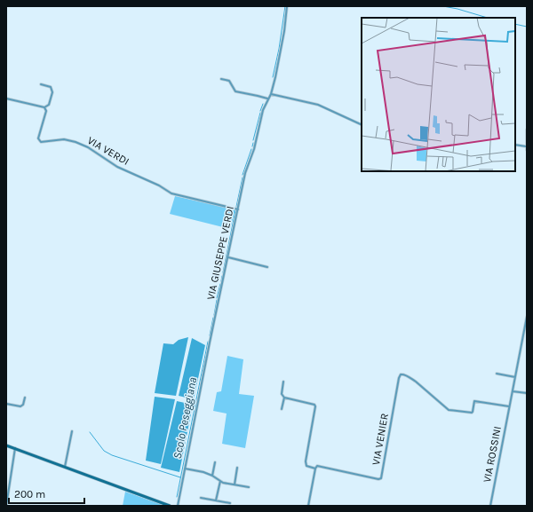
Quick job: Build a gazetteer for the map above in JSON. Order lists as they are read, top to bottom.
{
  "streets": {
    "street": [
      "VIA VERDI",
      "VIA GIUSEPPE VERDI",
      "VIA VENIER",
      "VIA ROSSINI"
    ]
  },
  "crossings": [
    ["VIA VERDI", "VIA GIUSEPPE VERDI"],
    ["VIA VENIER", "VIA ROSSINI"]
  ],
  "water": ["Scolo Peseggiana"],
  "scale_bar": "200 m"
}
